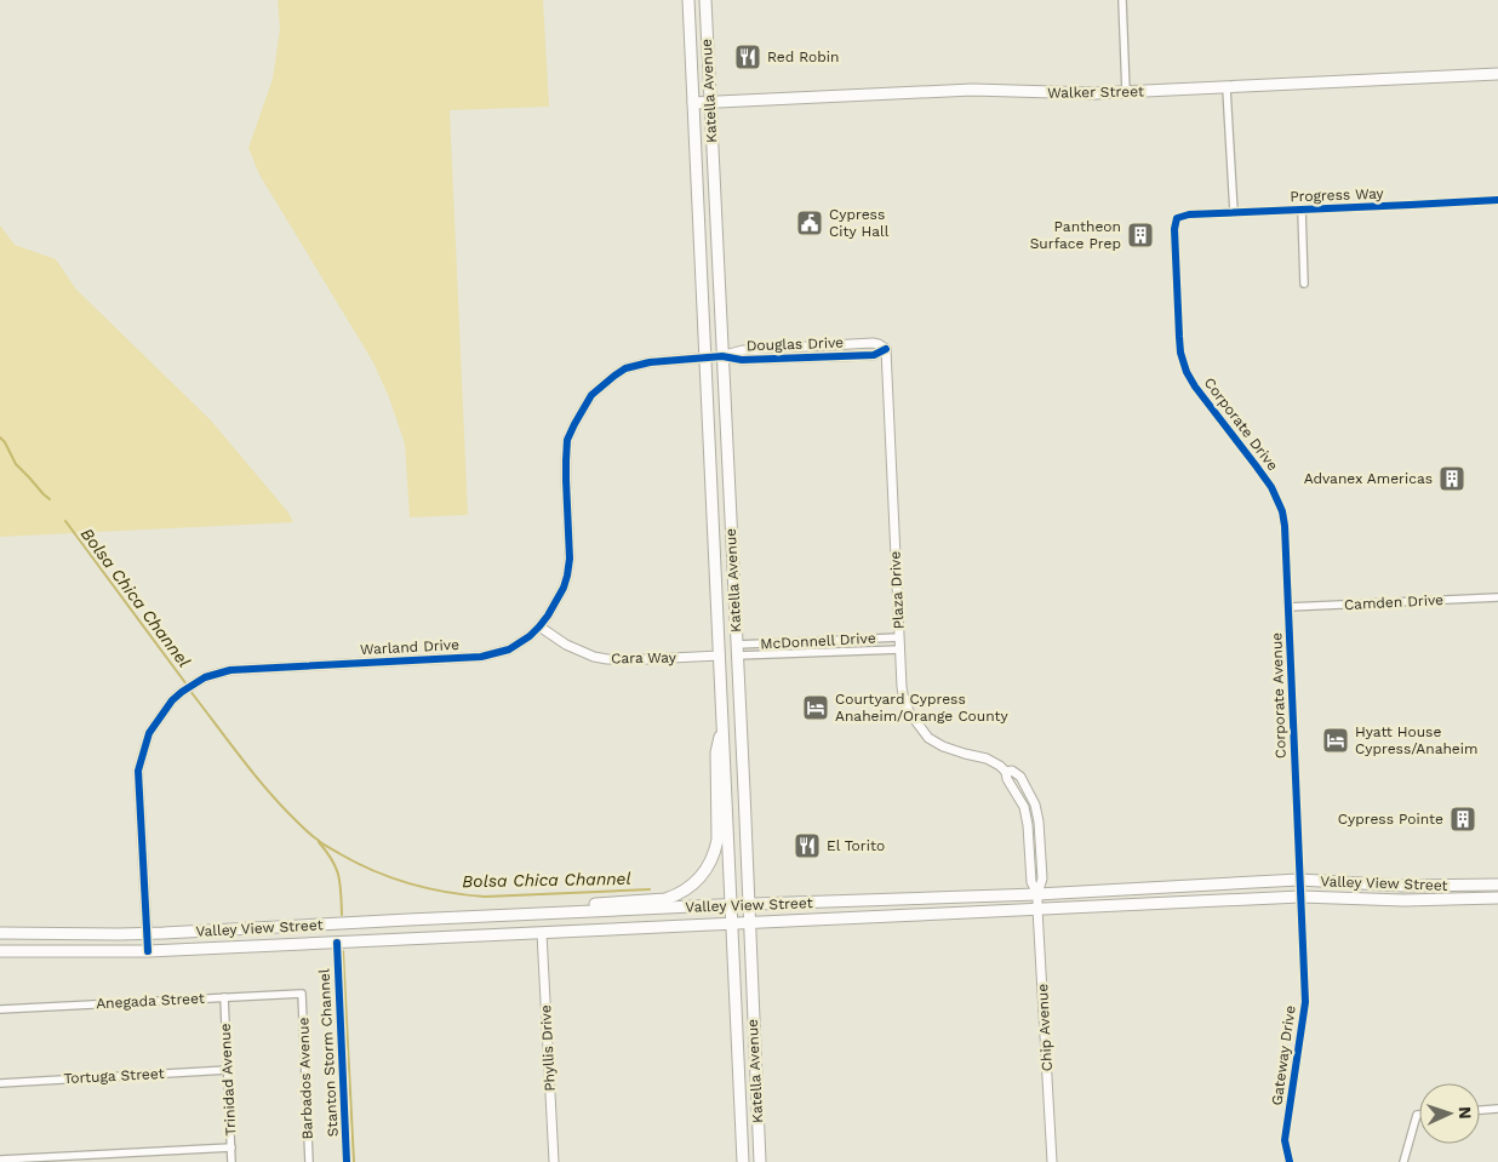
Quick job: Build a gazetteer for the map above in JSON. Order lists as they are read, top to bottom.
{
  "streets": {
    "main road": ["Katella Avenue", "Walker Street", "Valley View Street"],
    "street": [
      "Progress Way",
      "Douglas Drive",
      "Corporate Drive",
      "Plaza Drive",
      "Camden Drive",
      "McDonnell Drive",
      "Warland Drive",
      "Cara Way",
      "Corporate Avenue",
      "Anegada Street",
      "Chip Avenue",
      "Phyllis Drive",
      "Gateway Drive",
      "Tortuga Street",
      "Barbados Avenue",
      "Trinidad Avenue"
    ],
    "cycle path": ["Stanton Storm Channel"]
  },
  "crossings": [
    ["Katella Avenue", "Walker Street"],
    ["Katella Avenue", "Douglas Drive"],
    ["Katella Avenue", "McDonnell Drive"],
    ["Katella Avenue", "Warland Drive"],
    ["Katella Avenue", "Cara Way"],
    ["Katella Avenue", "Valley View Street"],
    ["Progress Way", "Corporate Drive"],
    ["Douglas Drive", "Plaza Drive"],
    ["Douglas Drive", "Warland Drive"],
    ["Corporate Drive", "Corporate Avenue"],
    ["Plaza Drive", "McDonnell Drive"],
    ["Plaza Drive", "Valley View Street"],
    ["Plaza Drive", "Chip Avenue"],
    ["Camden Drive", "Corporate Avenue"],
    ["Warland Drive", "Cara Way"],
    ["Warland Drive", "Valley View Street"],
    ["Corporate Avenue", "Valley View Street"],
    ["Corporate Avenue", "Gateway Drive"],
    ["Valley View Street", "Chip Avenue"],
    ["Valley View Street", "Phyllis Drive"],
    ["Valley View Street", "Gateway Drive"],
    ["Anegada Street", "Barbados Avenue"],
    ["Anegada Street", "Trinidad Avenue"],
    ["Tortuga Street", "Trinidad Avenue"]
  ],
  "water": ["Bolsa Chica Channel"],
  "places": {
    "restaurant": ["Red Robin", "El Torito"],
    "public building": ["Cypress City Hall"],
    "building": ["Pantheon Surface Prep", "Advanex Americas", "Cypress Pointe"],
    "hotel": ["Courtyard Cypress Anaheim/Orange County", "Hyatt House Cypress/Anaheim"]
  },
  "north": "right"
}
